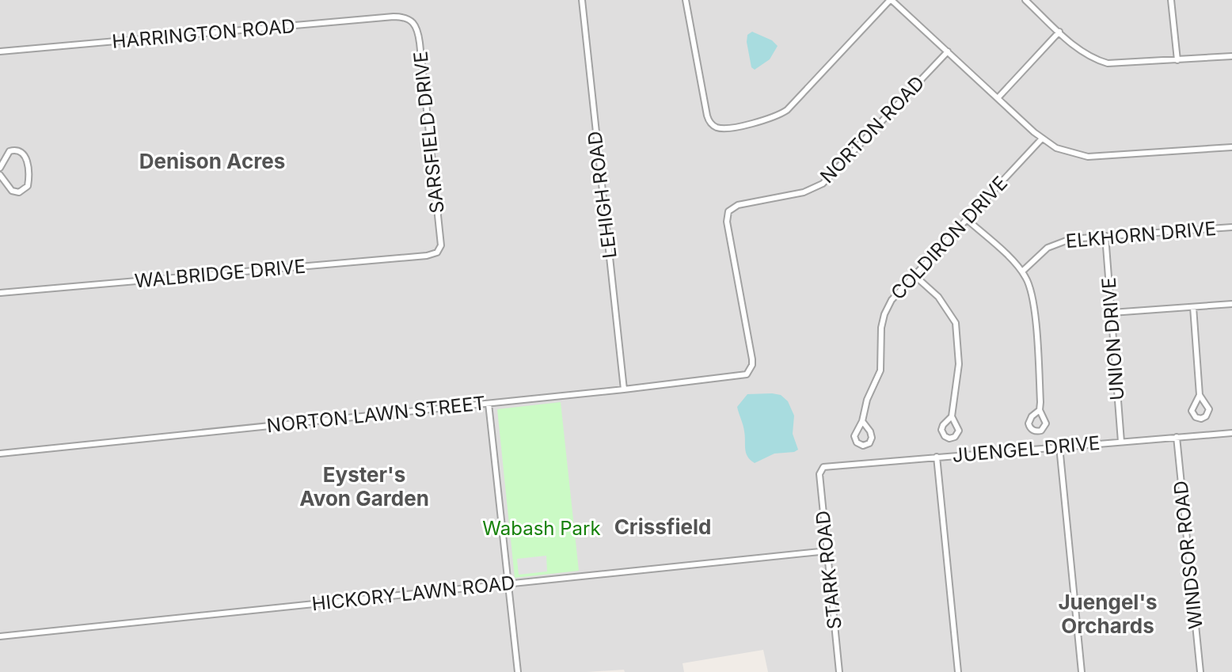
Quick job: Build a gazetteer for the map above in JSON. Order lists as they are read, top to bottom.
{
  "streets": {
    "street": [
      "HARRINGTON ROAD",
      "NORTON ROAD",
      "SARSFIELD DRIVE",
      "LEHIGH ROAD",
      "ELKHORN DRIVE",
      "COLDIRON DRIVE",
      "WALBRIDGE DRIVE",
      "UNION DRIVE",
      "NORTON LAWN STREET",
      "JUENGEL DRIVE",
      "WINDSOR ROAD",
      "STARK ROAD",
      "HICKORY LAWN ROAD"
    ]
  },
  "crossings": [
    ["HARRINGTON ROAD", "SARSFIELD DRIVE"],
    ["NORTON ROAD", "NORTON LAWN STREET"],
    ["SARSFIELD DRIVE", "WALBRIDGE DRIVE"],
    ["LEHIGH ROAD", "NORTON LAWN STREET"],
    ["ELKHORN DRIVE", "UNION DRIVE"],
    ["UNION DRIVE", "JUENGEL DRIVE"],
    ["JUENGEL DRIVE", "WINDSOR ROAD"],
    ["JUENGEL DRIVE", "STARK ROAD"],
    ["STARK ROAD", "HICKORY LAWN ROAD"]
  ],
  "districts": [
    "Denison Acres",
    "Eyster's Avon Garden",
    "Crissfield",
    "Juengel's Orchards"
  ],
  "parks": ["Wabash Park"]
}
